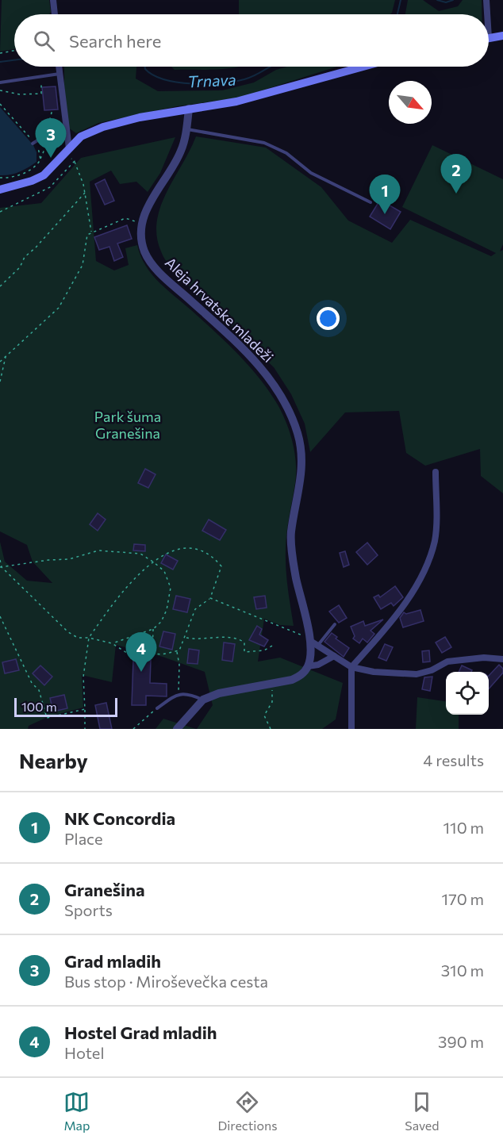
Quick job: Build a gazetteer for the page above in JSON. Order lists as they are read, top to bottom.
{
  "streets": {
    "street": ["Aleja hrvatske mladeži"]
  },
  "water": ["Trnava"],
  "parks": ["Park šuma Granešina"],
  "scale_bar": "100 m",
  "north": "bottom right",
  "page": {
    "search": "Search here",
    "pins": [
      "3",
      "2",
      "1",
      "4"
    ],
    "scale": "100 m",
    "heading": ["Nearby", "4 results"],
    "list": [
      {
        "mark": "1",
        "name": "NK Concordia",
        "note": "Place",
        "value": "110 m"
      },
      {
        "mark": "2",
        "name": "Granešina",
        "note": "Sports",
        "value": "170 m"
      },
      {
        "mark": "3",
        "name": "Grad mladih",
        "note": "Bus stop · Miroševečka cesta",
        "value": "310 m"
      },
      {
        "mark": "4",
        "name": "Hostel Grad mladih",
        "note": "Hotel",
        "value": "390 m"
      }
    ],
    "nav": ["Map", "Directions", "Saved"]
  }
}
